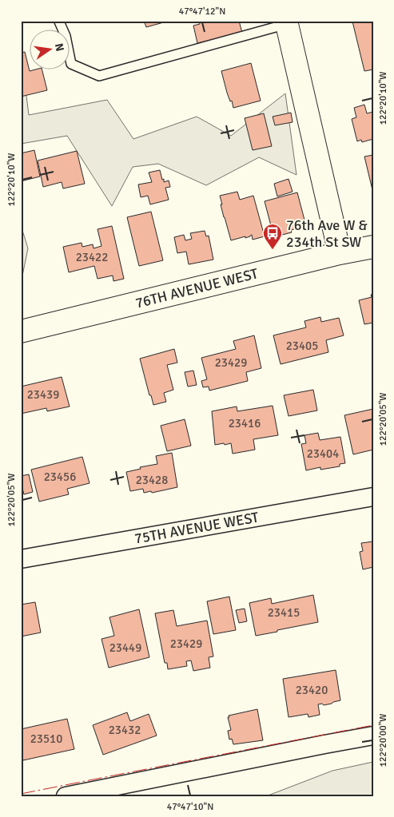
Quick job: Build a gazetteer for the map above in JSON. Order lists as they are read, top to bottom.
{
  "streets": {
    "street": ["76TH AVENUE WEST", "75TH AVENUE WEST"]
  },
  "places": {
    "bus stop": ["76th Ave W & 234th St SW"]
  },
  "house_numbers": [
    "23422",
    "23405",
    "23429",
    "23439",
    "23416",
    "23404",
    "23456",
    "23428",
    "23415",
    "23429",
    "23449",
    "23420",
    "23432",
    "23510"
  ],
  "north": "right",
  "coordinates": [
    "47°47'12\"N",
    "122°20'10\"W",
    "122°20'05\"W",
    "122°20'00\"W",
    "47°47'10\"N"
  ]
}
